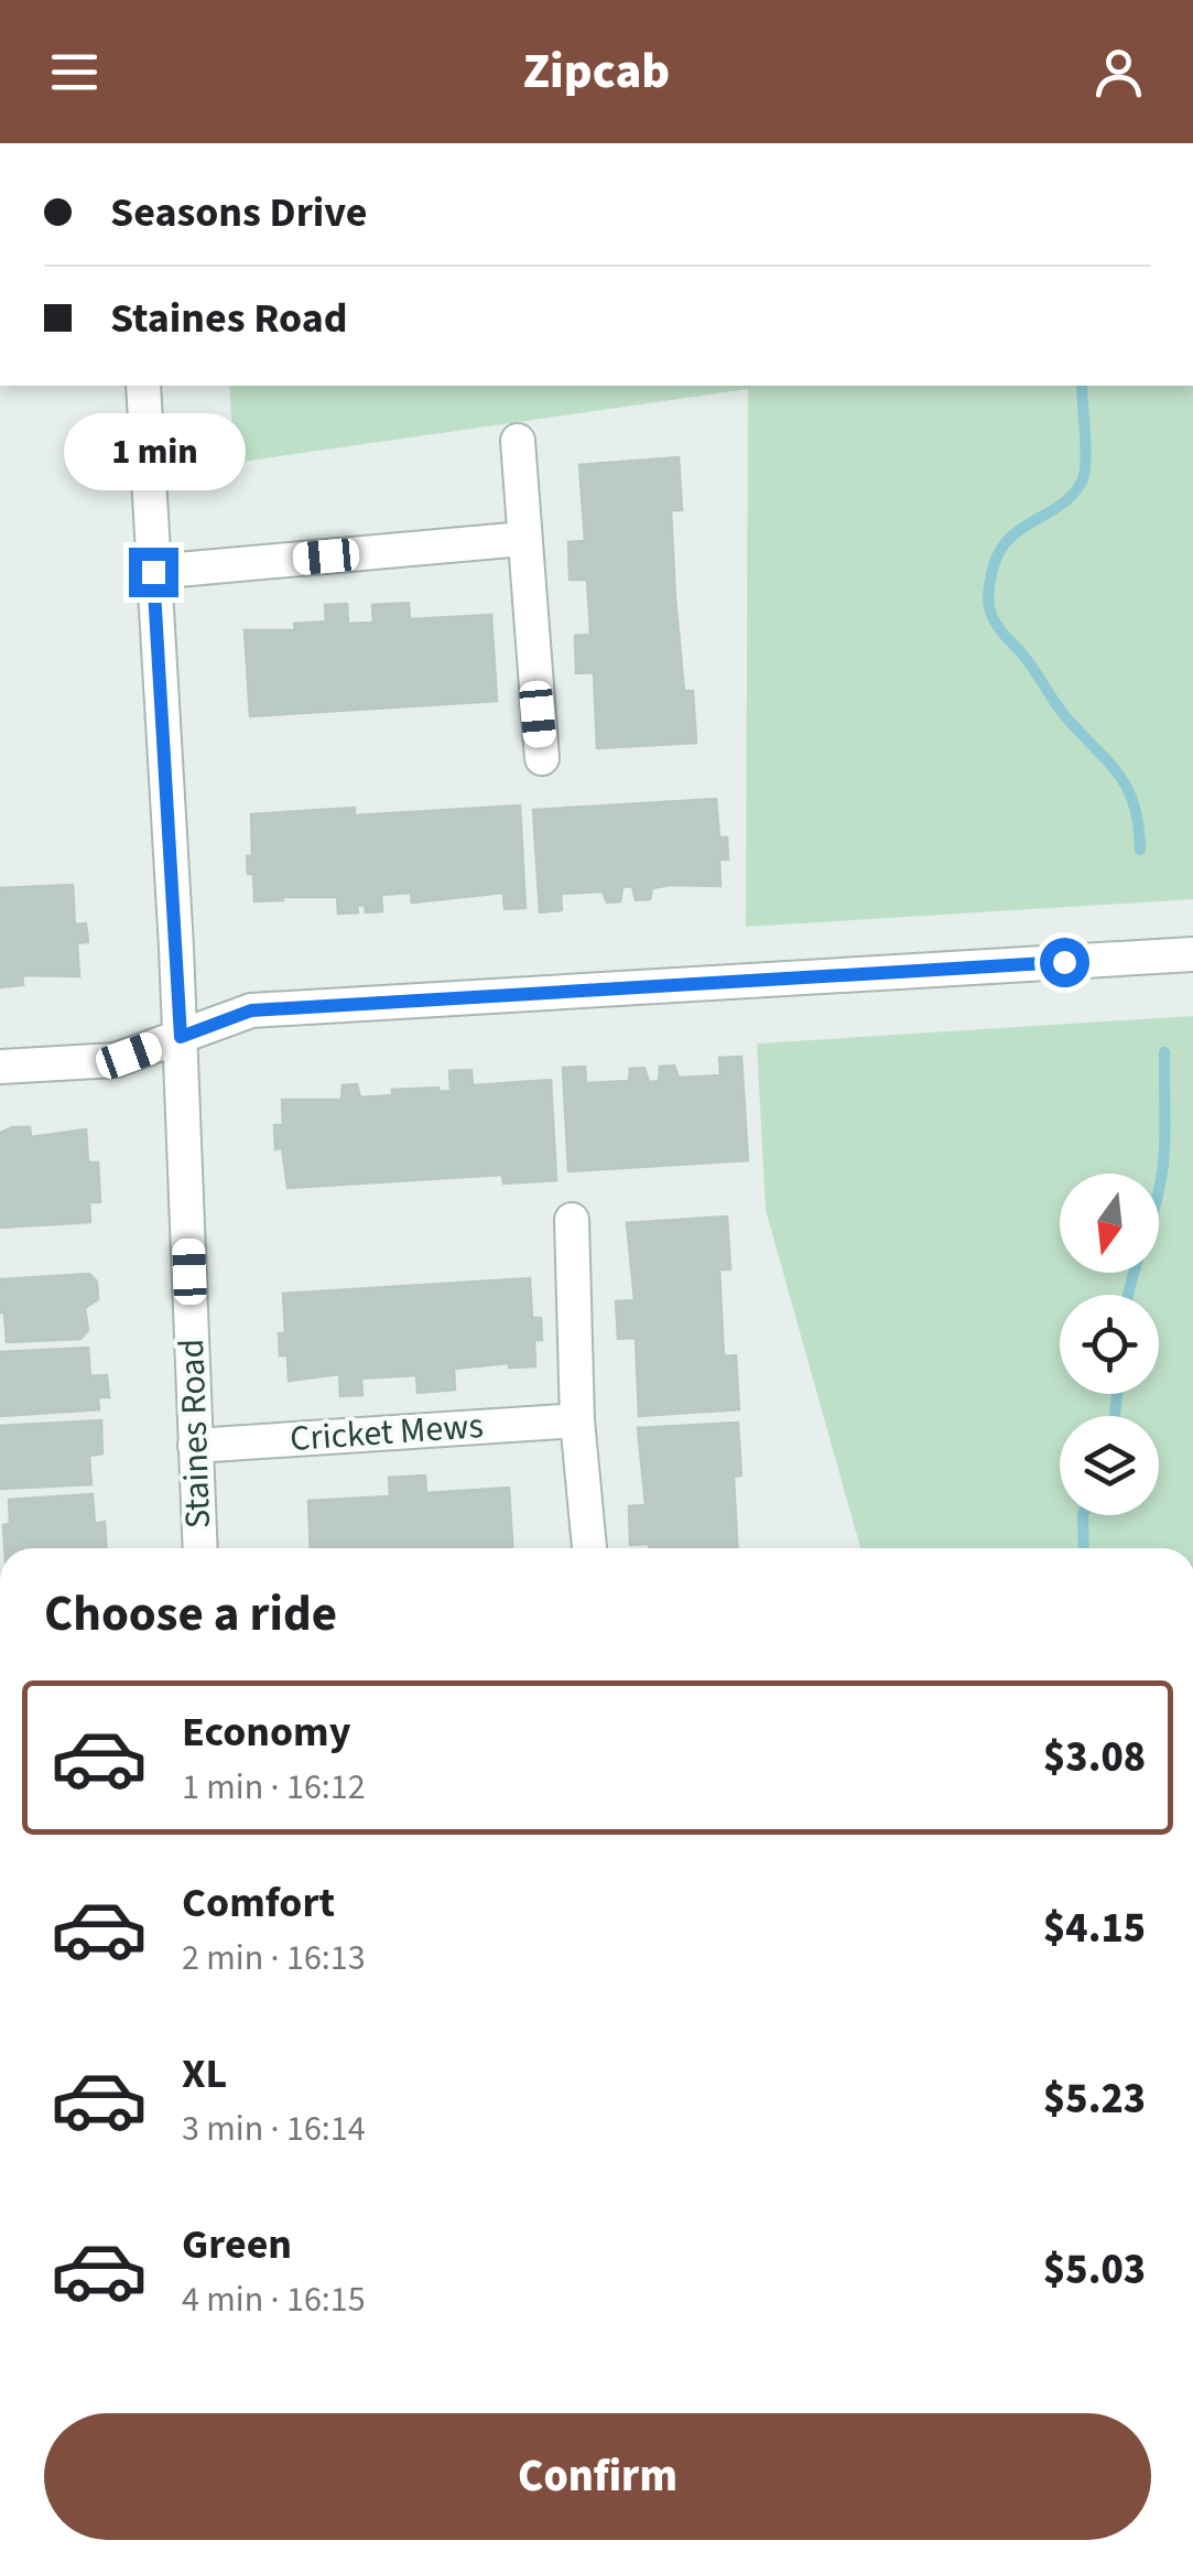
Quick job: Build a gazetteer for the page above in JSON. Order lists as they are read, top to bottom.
{
  "streets": {
    "street": ["Cricket Mews", "Staines Road"]
  },
  "crossings": [
    ["Cricket Mews", "Staines Road"]
  ],
  "north": "bottom",
  "page": {
    "header": "Zipcab",
    "banner": ["Seasons Drive", "Staines Road"],
    "bubble": "1 min",
    "heading": "Choose a ride",
    "list": [
      {
        "name": "Economy",
        "note": "1 min · 16:12",
        "value": "$3.08"
      },
      {
        "name": "Comfort",
        "note": "2 min · 16:13",
        "value": "$4.15"
      },
      {
        "name": "XL",
        "note": "3 min · 16:14",
        "value": "$5.23"
      },
      {
        "name": "Green",
        "note": "4 min · 16:15",
        "value": "$5.03"
      }
    ],
    "buttons": "Confirm"
  }
}
